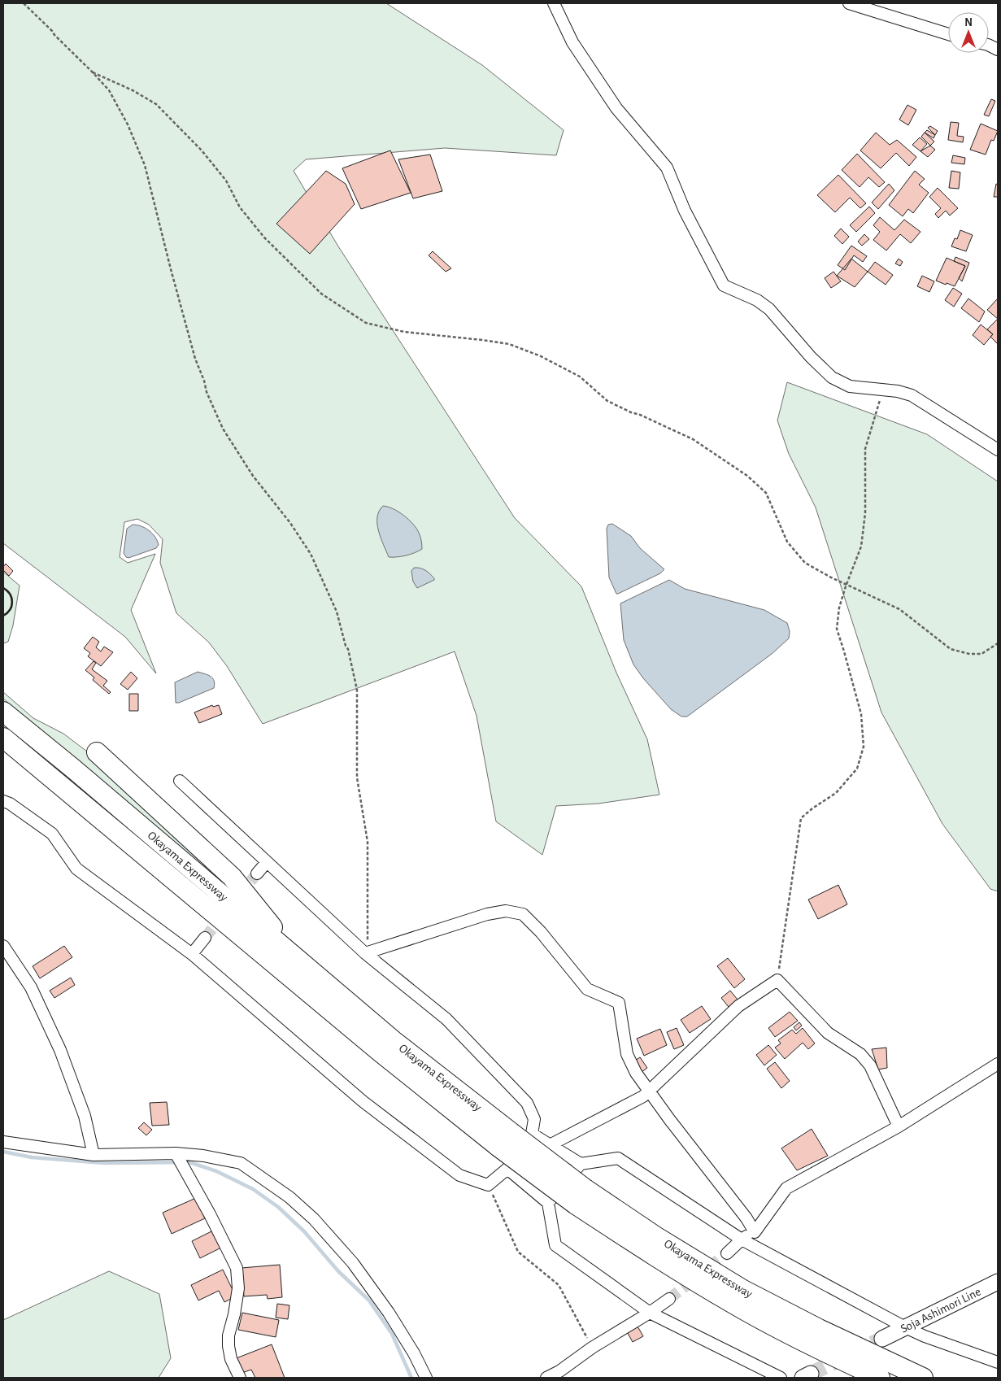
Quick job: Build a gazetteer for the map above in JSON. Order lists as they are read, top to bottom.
{
  "streets": {
    "highway": ["Okayama Expressway"],
    "main road": ["Soja Ashimori Line"]
  },
  "north": "top"
}
